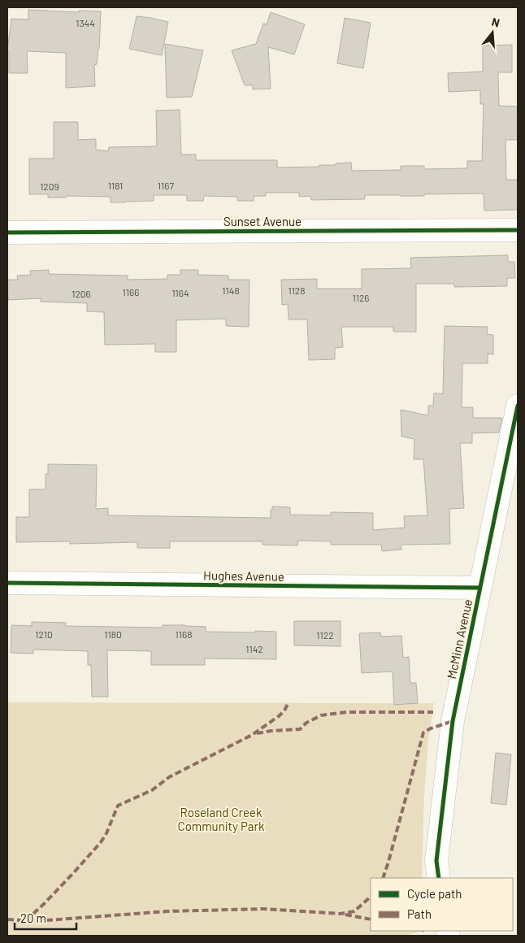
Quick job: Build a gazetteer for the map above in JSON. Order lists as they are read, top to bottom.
{
  "streets": {
    "street": ["Sunset Avenue", "Hughes Avenue", "McMinn Avenue"]
  },
  "crossings": [
    ["Hughes Avenue", "McMinn Avenue"]
  ],
  "parks": ["Roseland Creek Community Park"],
  "house_numbers": [
    "1344",
    "1181",
    "1167",
    "1209",
    "1148",
    "1128",
    "1166",
    "1164",
    "1206",
    "1126",
    "1210",
    "1180",
    "1168",
    "1122",
    "1142"
  ],
  "legend": ["Cycle path", "Path"],
  "scale_bar": "20 m",
  "north": "top"
}
